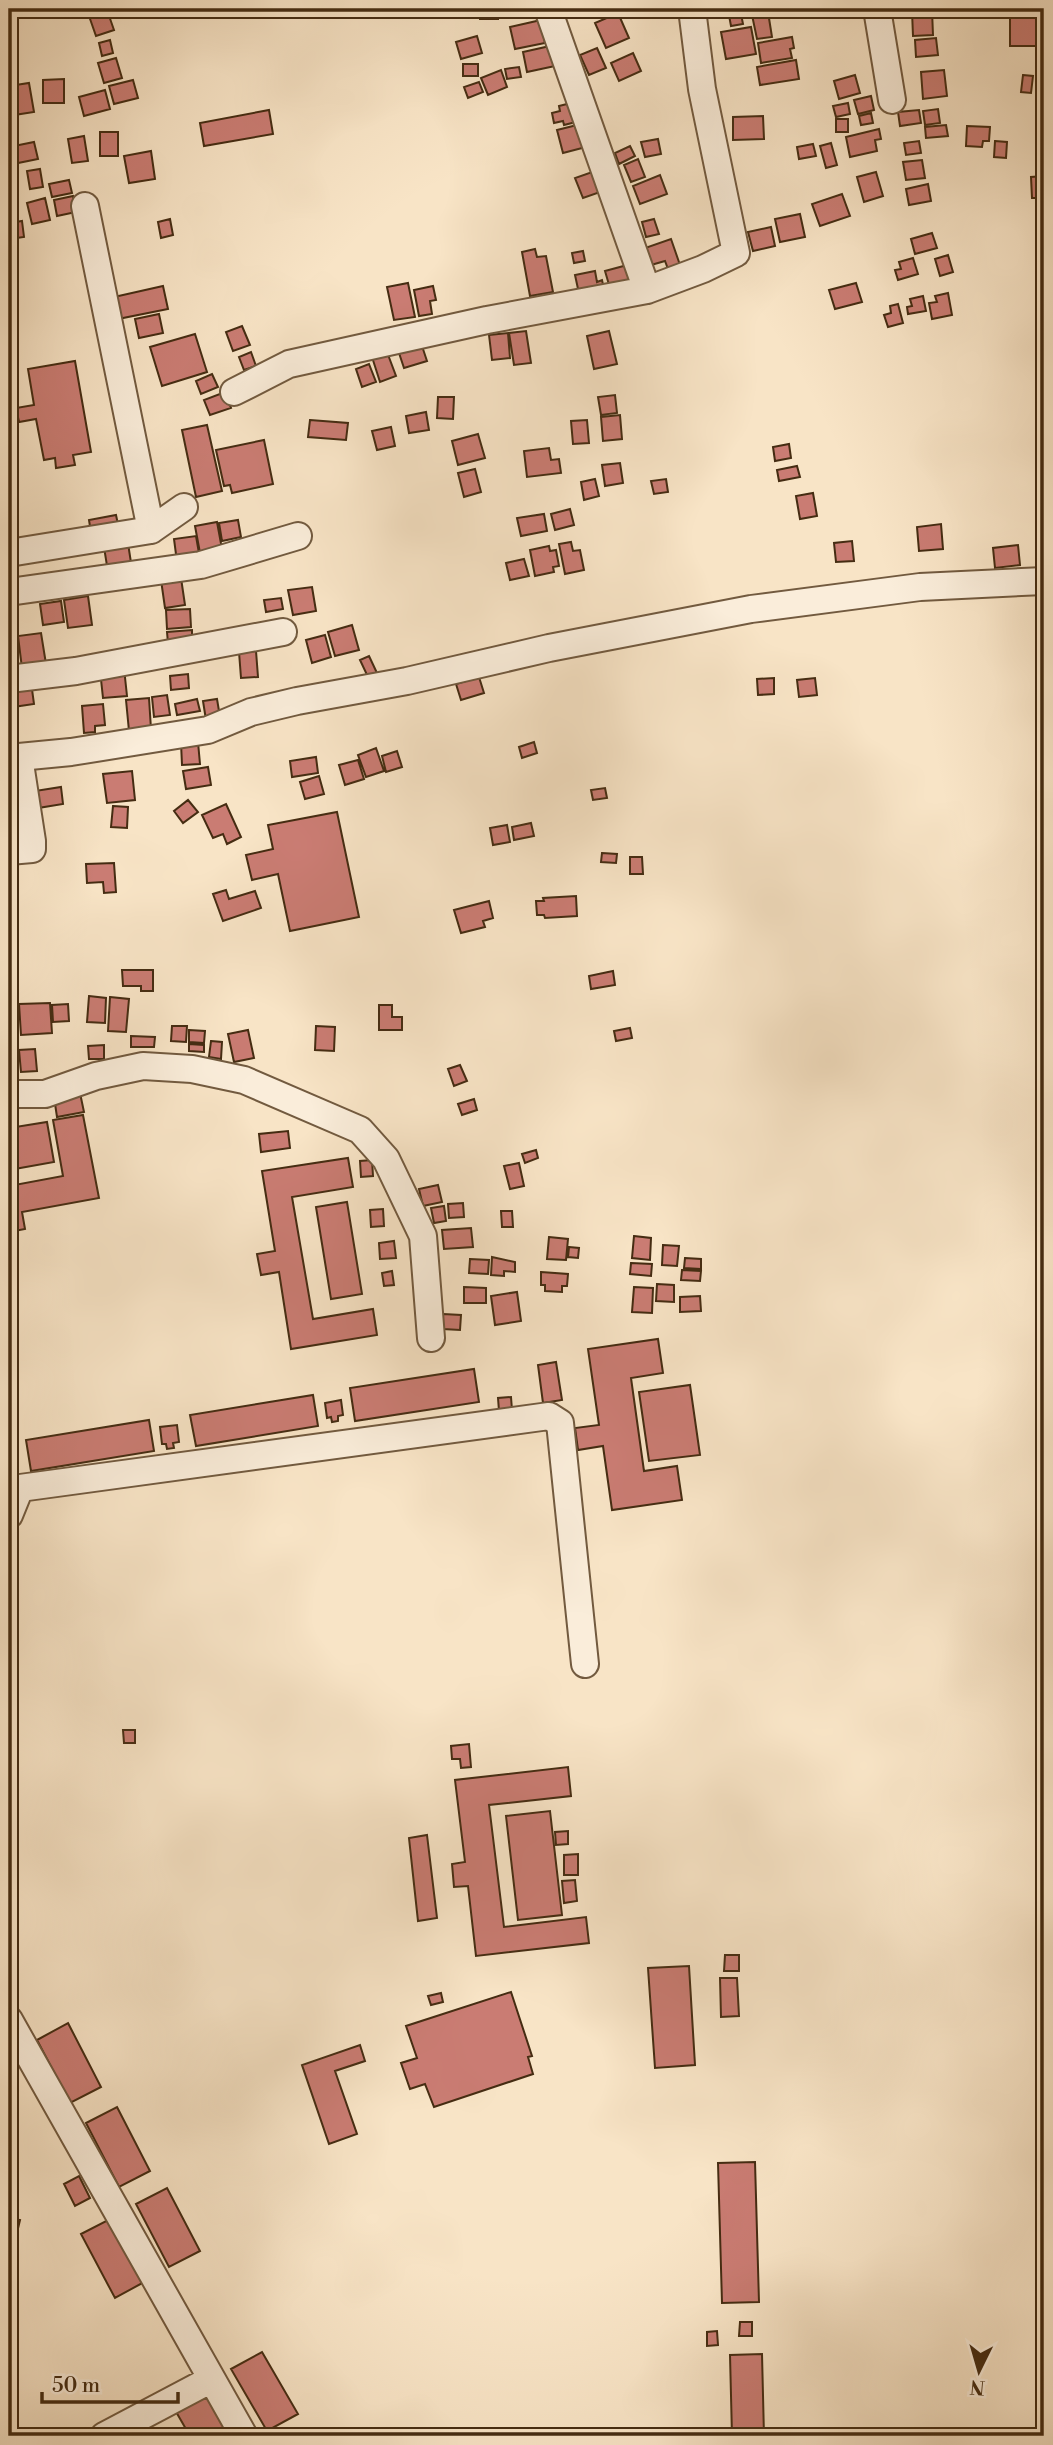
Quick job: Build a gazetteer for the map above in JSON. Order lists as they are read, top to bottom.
{
  "scale_bar": "50 m",
  "north": "bottom"
}
